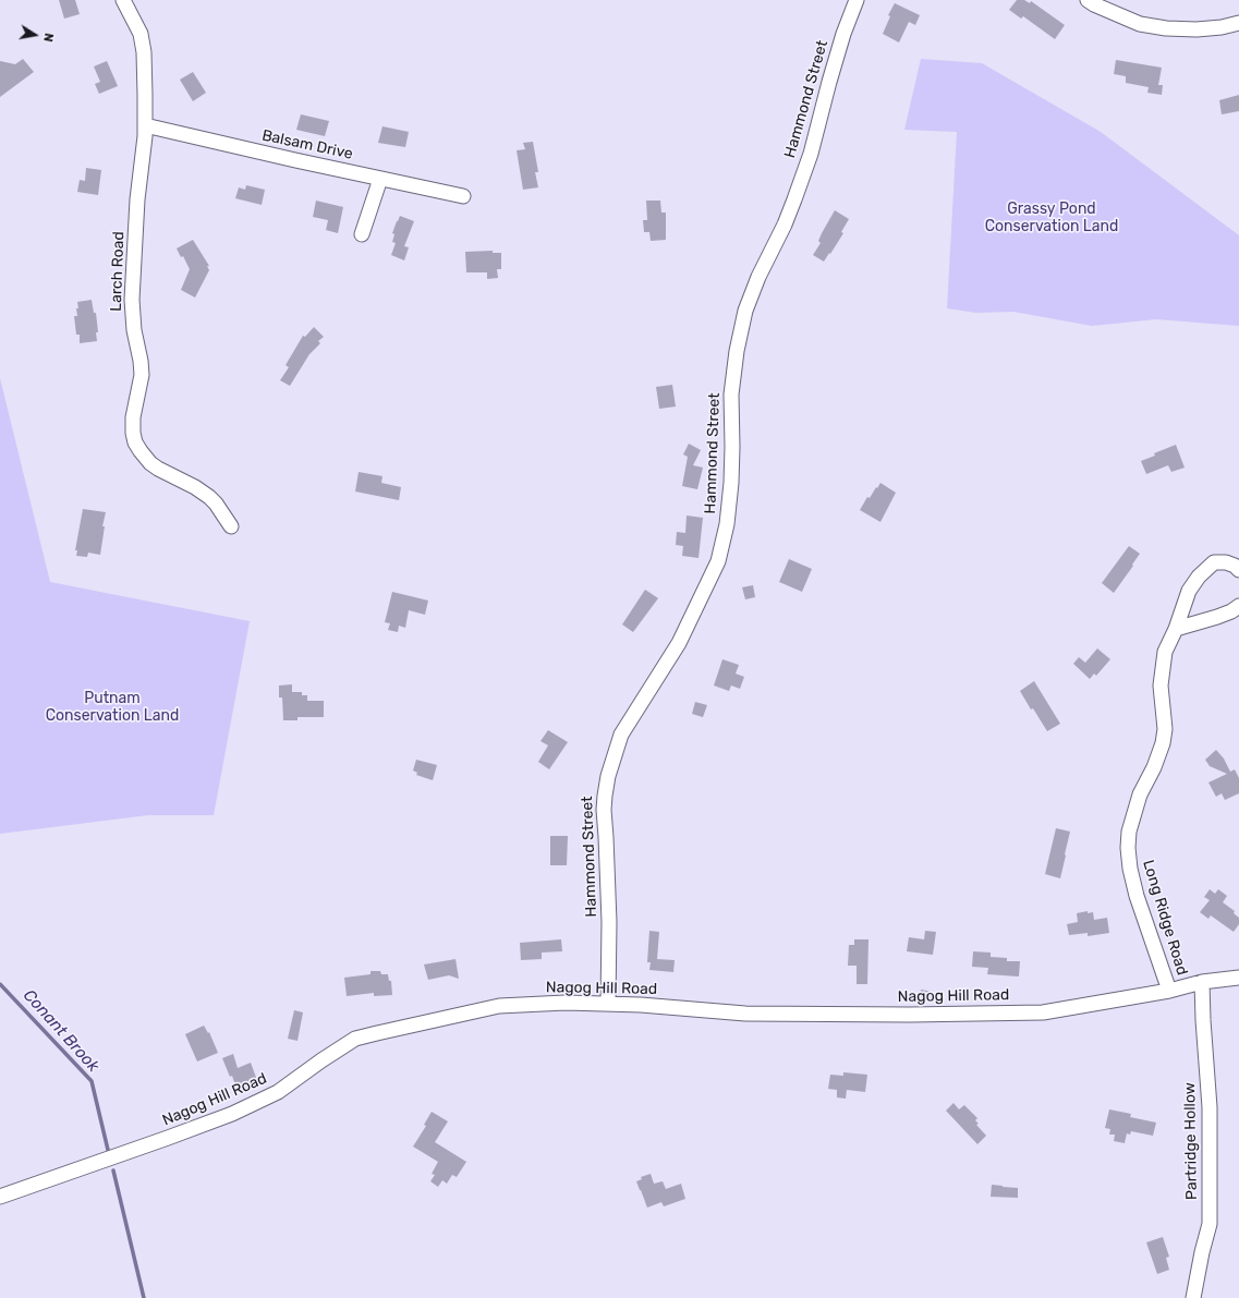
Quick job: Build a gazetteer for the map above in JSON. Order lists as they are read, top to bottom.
{
  "streets": {
    "street": [
      "Hammond Street",
      "Balsam Drive",
      "Larch Road",
      "Long Ridge Road",
      "Nagog Hill Road",
      "Partridge Hollow"
    ]
  },
  "crossings": [
    ["Hammond Street", "Nagog Hill Road"],
    ["Balsam Drive", "Larch Road"],
    ["Long Ridge Road", "Nagog Hill Road"],
    ["Nagog Hill Road", "Partridge Hollow"]
  ],
  "water": ["Conant Brook"],
  "parks": ["Grassy Pond Conservation Land", "Putnam Conservation Land"],
  "north": "right"
}
